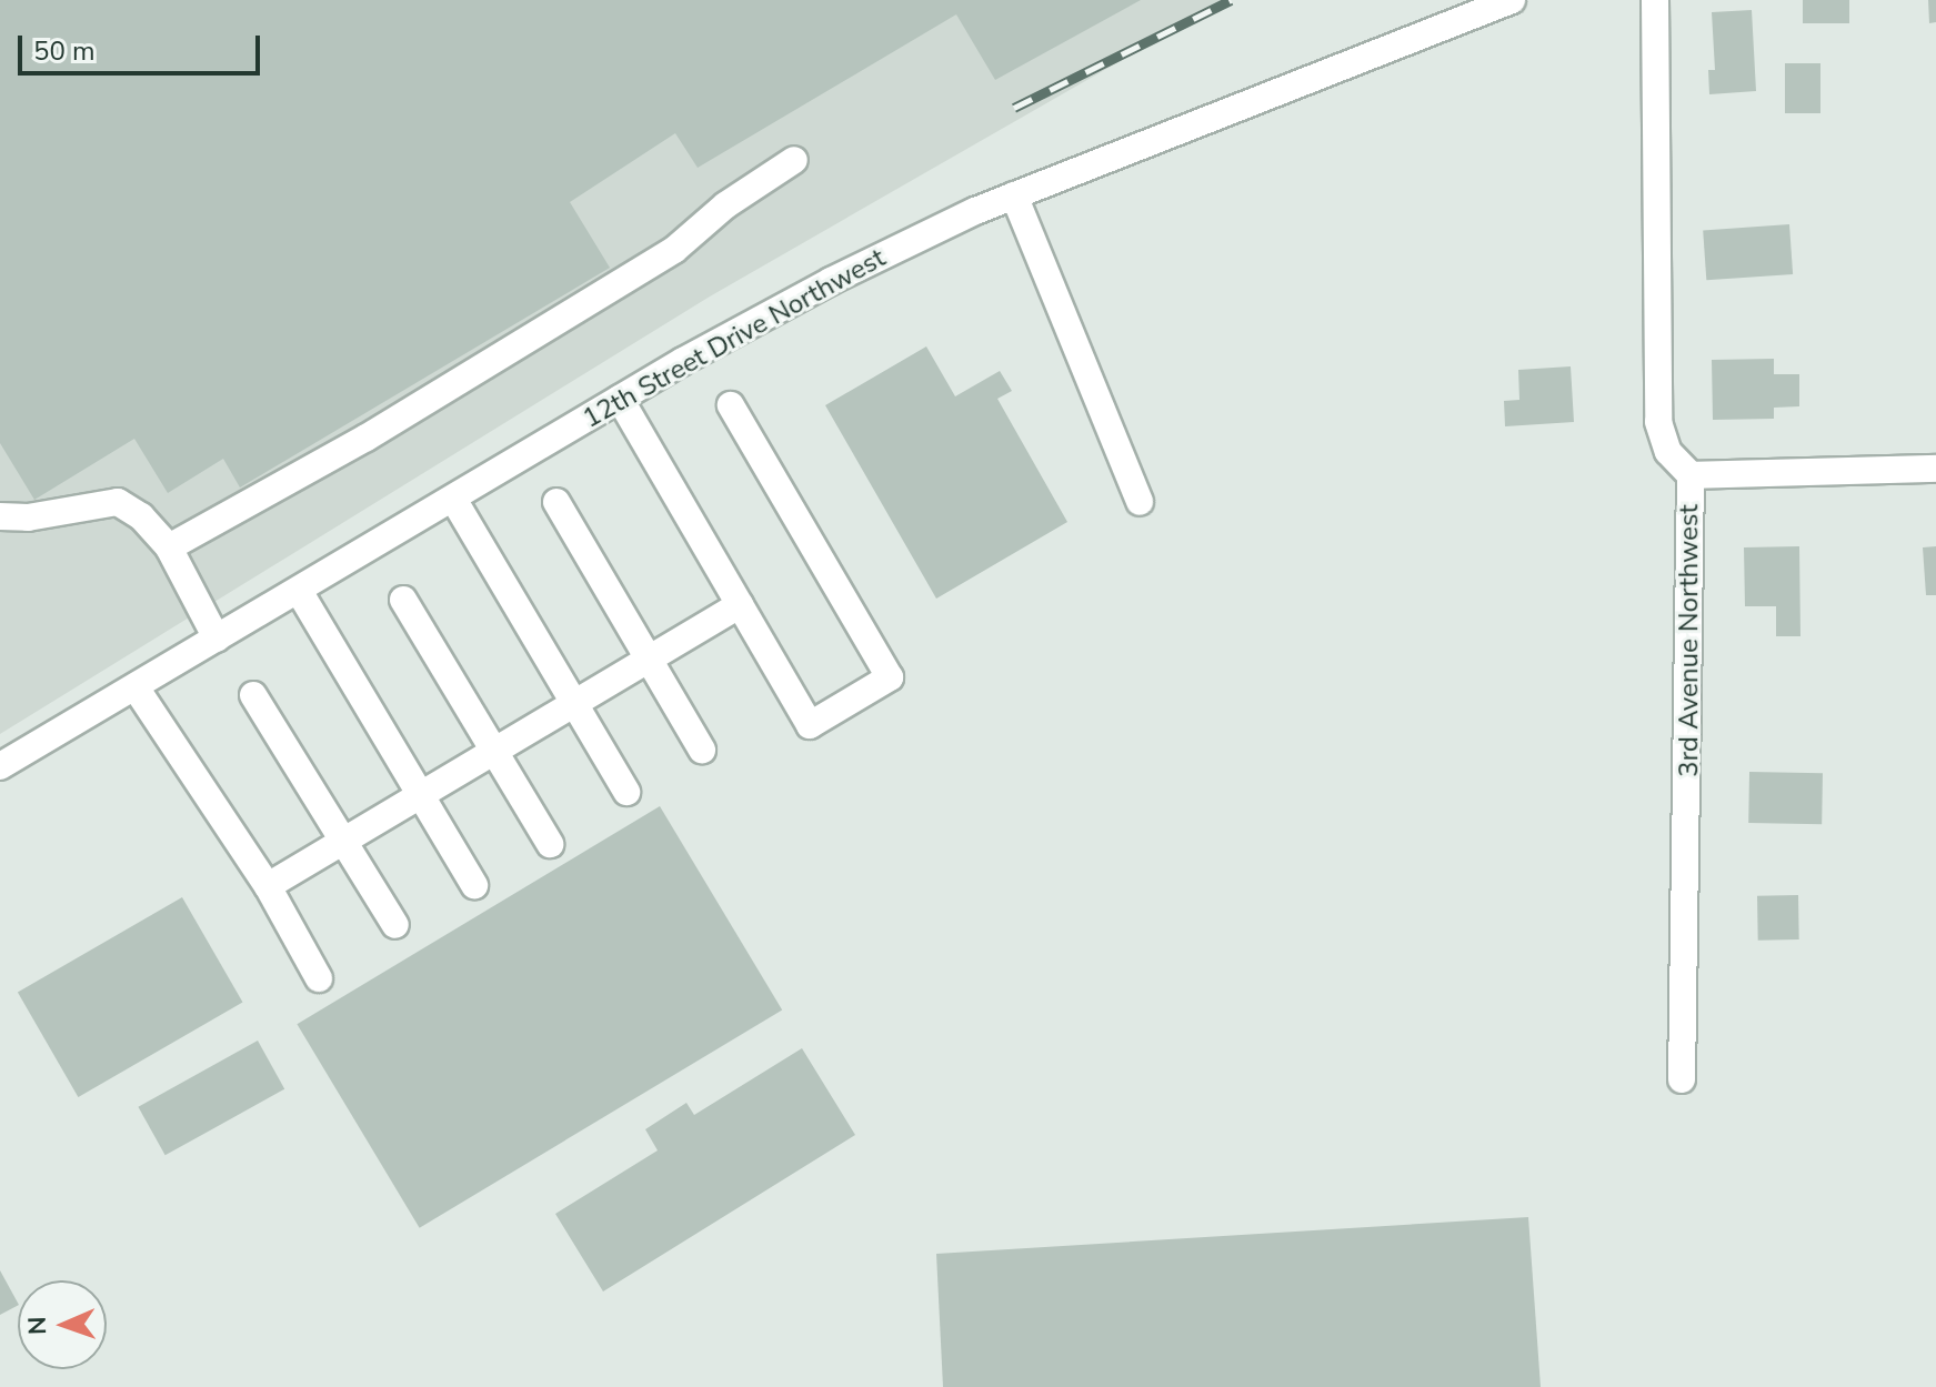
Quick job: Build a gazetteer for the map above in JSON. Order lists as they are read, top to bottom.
{
  "streets": {
    "street": ["12th Street Drive Northwest", "3rd Avenue Northwest"]
  },
  "scale_bar": "50 m",
  "north": "left"
}
